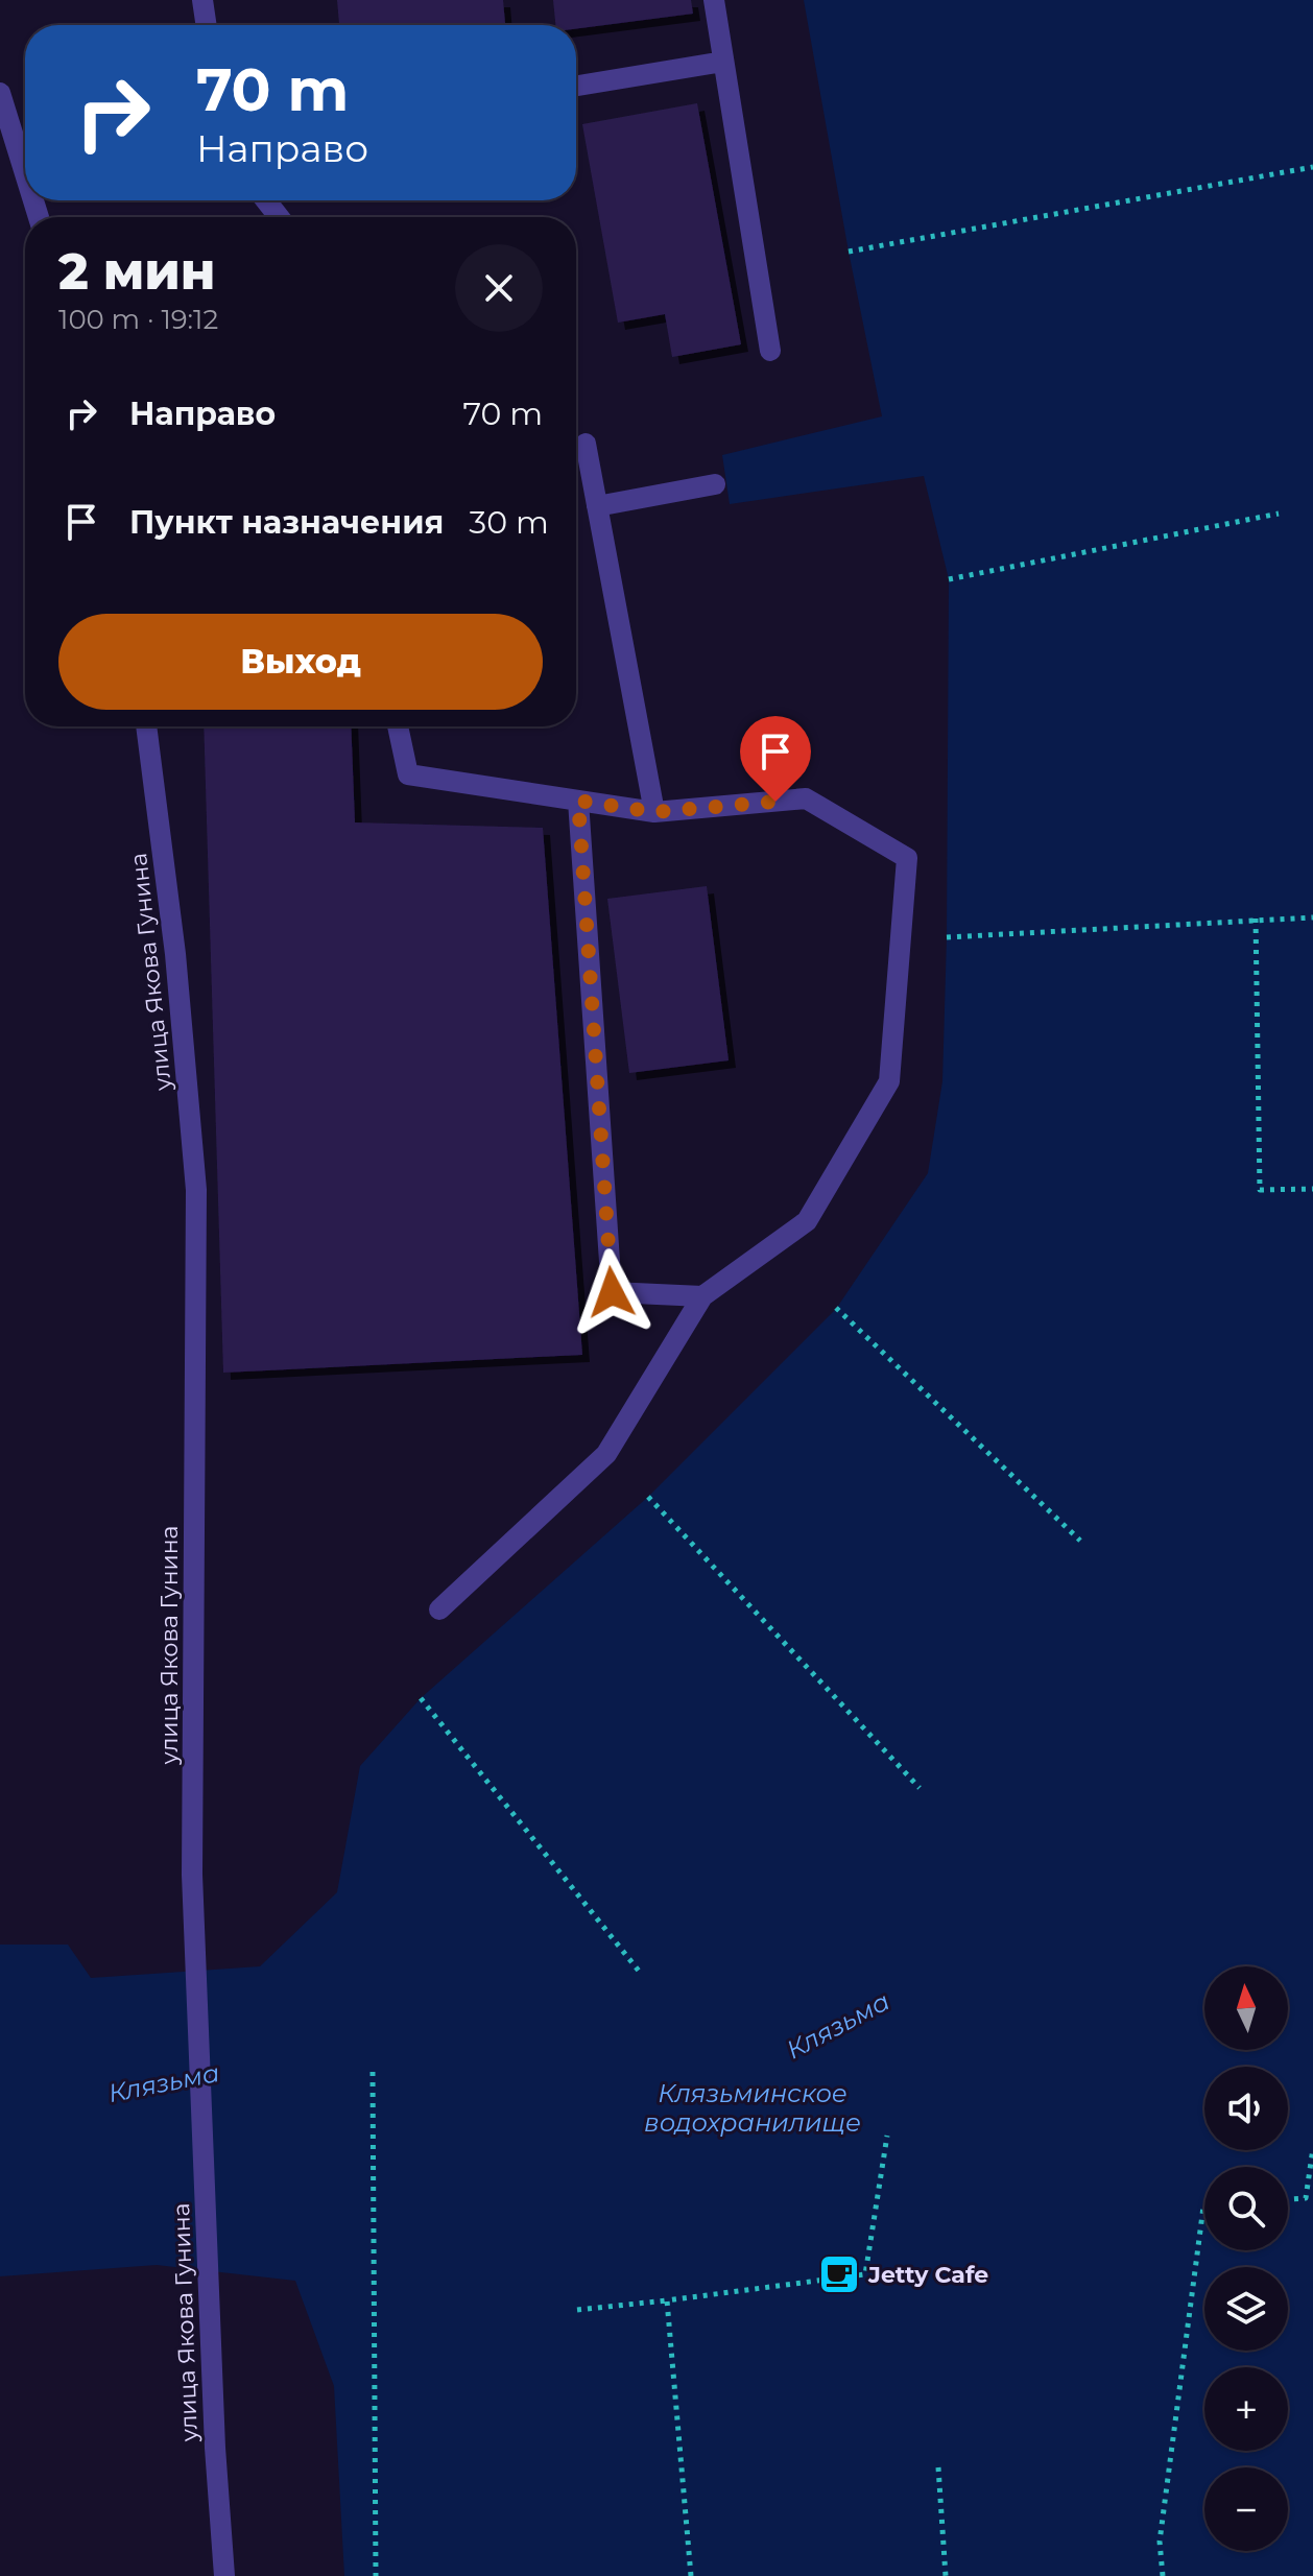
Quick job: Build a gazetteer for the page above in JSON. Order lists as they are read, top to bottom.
{
  "streets": {
    "street": ["улица Якова Гунина"]
  },
  "water": ["Клязьма", "Клязьминское водохранилище"],
  "places": {
    "cafe": ["Jetty Cafe"]
  },
  "north": "top",
  "page": {
    "turn": ["70 m", "Направо"],
    "heading": ["2 мин", "100 m · 19:12"],
    "list": [
      {
        "name": "Направо",
        "value": "70 m"
      },
      {
        "name": "Пункт назначения",
        "value": "30 m"
      }
    ],
    "buttons": "Выход",
    "map_buttons": ["+", "−"]
  }
}
